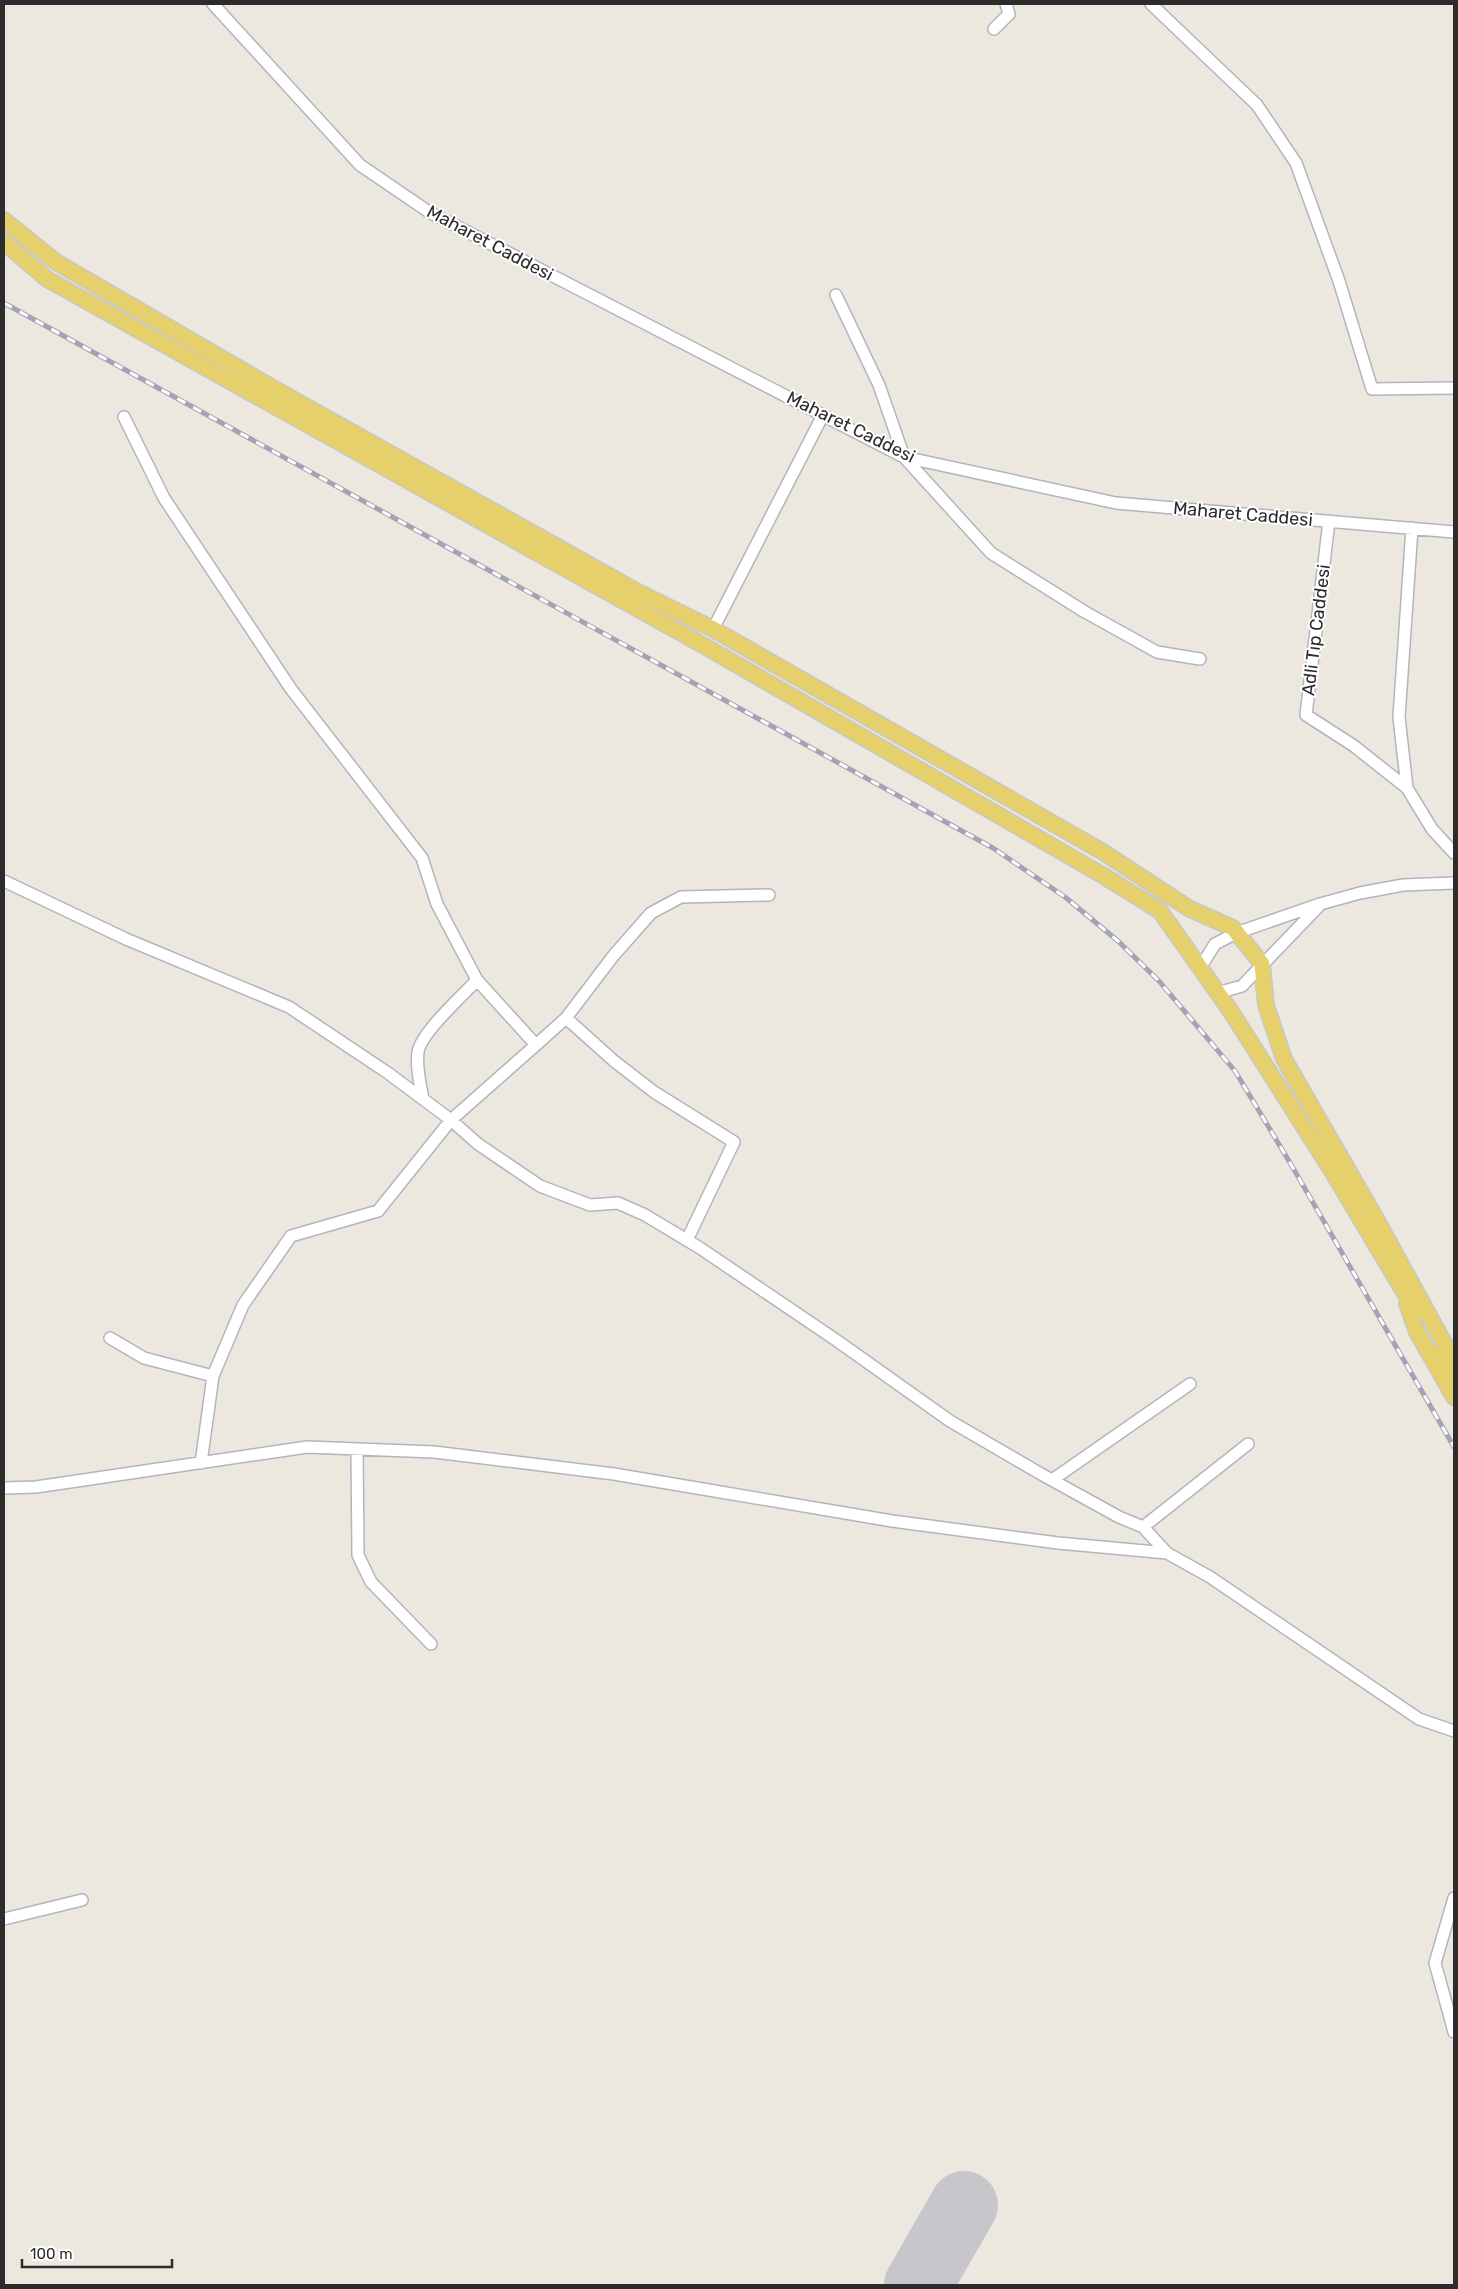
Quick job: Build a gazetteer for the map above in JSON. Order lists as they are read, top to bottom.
{
  "streets": {
    "street": ["Maharet Caddesi", "Adli Tıp Caddesi"]
  },
  "crossings": [
    ["Maharet Caddesi", "Adli Tıp Caddesi"]
  ],
  "scale_bar": "100 m"
}
